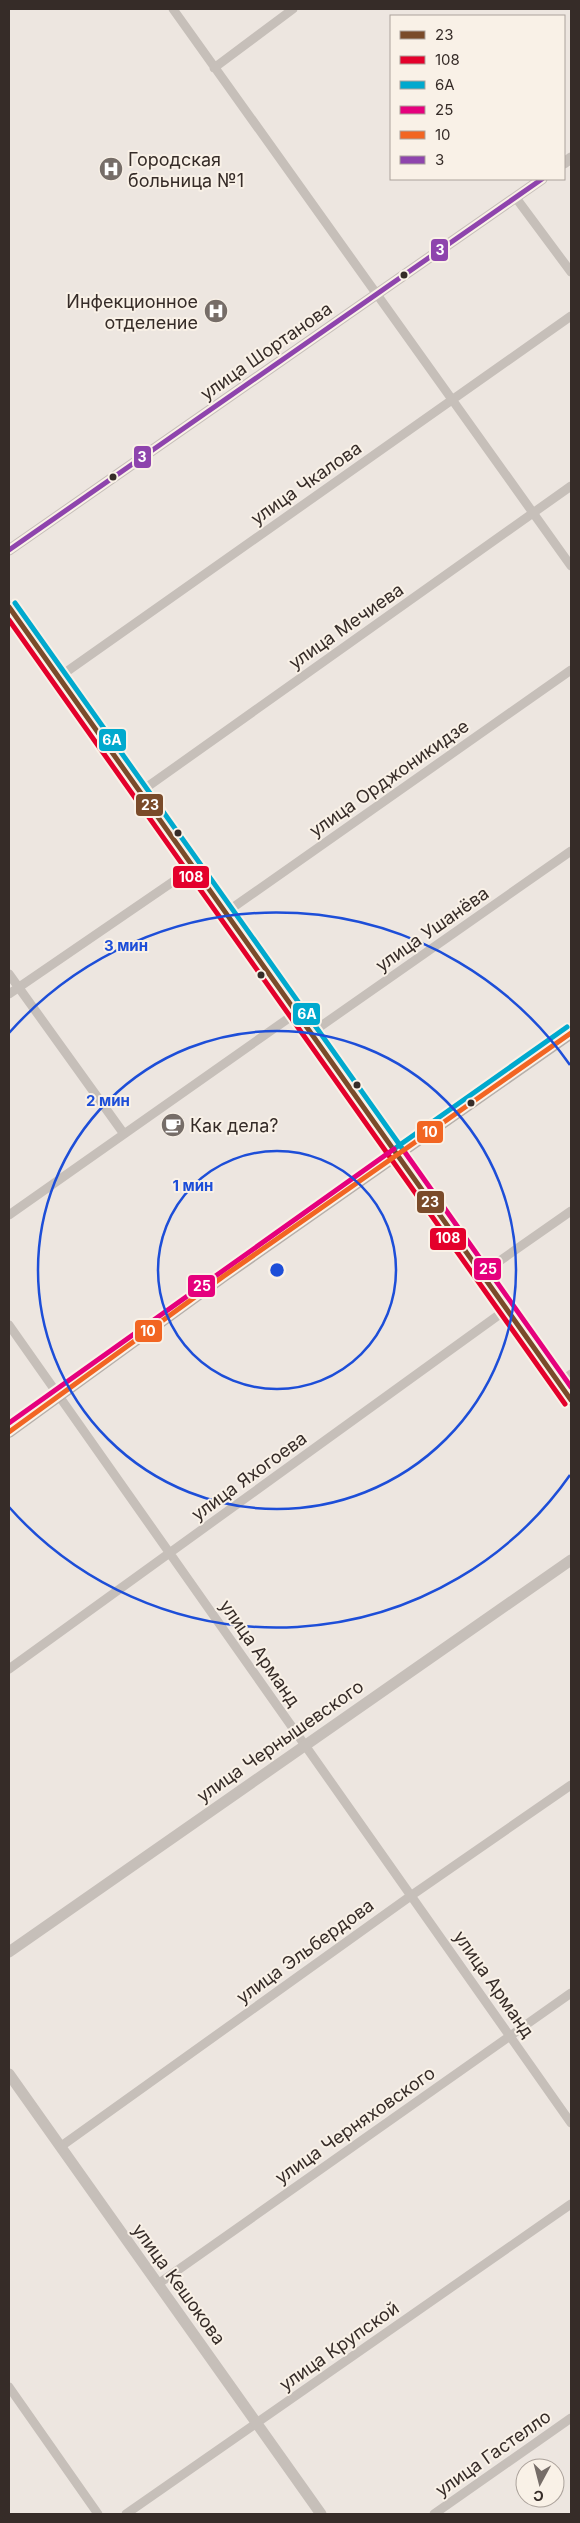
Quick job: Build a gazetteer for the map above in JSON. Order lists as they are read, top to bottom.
{
  "streets": {
    "street": [
      "улица Шортанова",
      "улица Чкалова",
      "улица Мечиева",
      "улица Орджоникидзе",
      "улица Ушанёва",
      "улица Яхогоева",
      "улица Арманд",
      "улица Чернышевского",
      "улица Эльбердова",
      "улица Черняховского",
      "улица Кешокова",
      "улица Крупской",
      "улица Гастелло"
    ]
  },
  "crossings": [
    ["улица Яхогоева", "улица Арманд"],
    ["улица Арманд", "улица Чернышевского"],
    ["улица Арманд", "улица Эльбердова"],
    ["улица Арманд", "улица Черняховского"],
    ["улица Эльбердова", "улица Кешокова"],
    ["улица Черняховского", "улица Кешокова"],
    ["улица Кешокова", "улица Крупской"]
  ],
  "places": {
    "hospital": ["Городская больница №1", "Инфекционное отделение"],
    "cafe": ["Как дела?"]
  },
  "lines": [
    "transit line 3",
    "transit line 6А",
    "transit line 23",
    "transit line 108",
    "transit line 10",
    "transit line 25"
  ],
  "legend": [
    "23",
    "108",
    "6А",
    "25",
    "10",
    "3"
  ],
  "north": "bottom",
  "rings": ["3 мин", "2 мин", "1 мин"]
}
